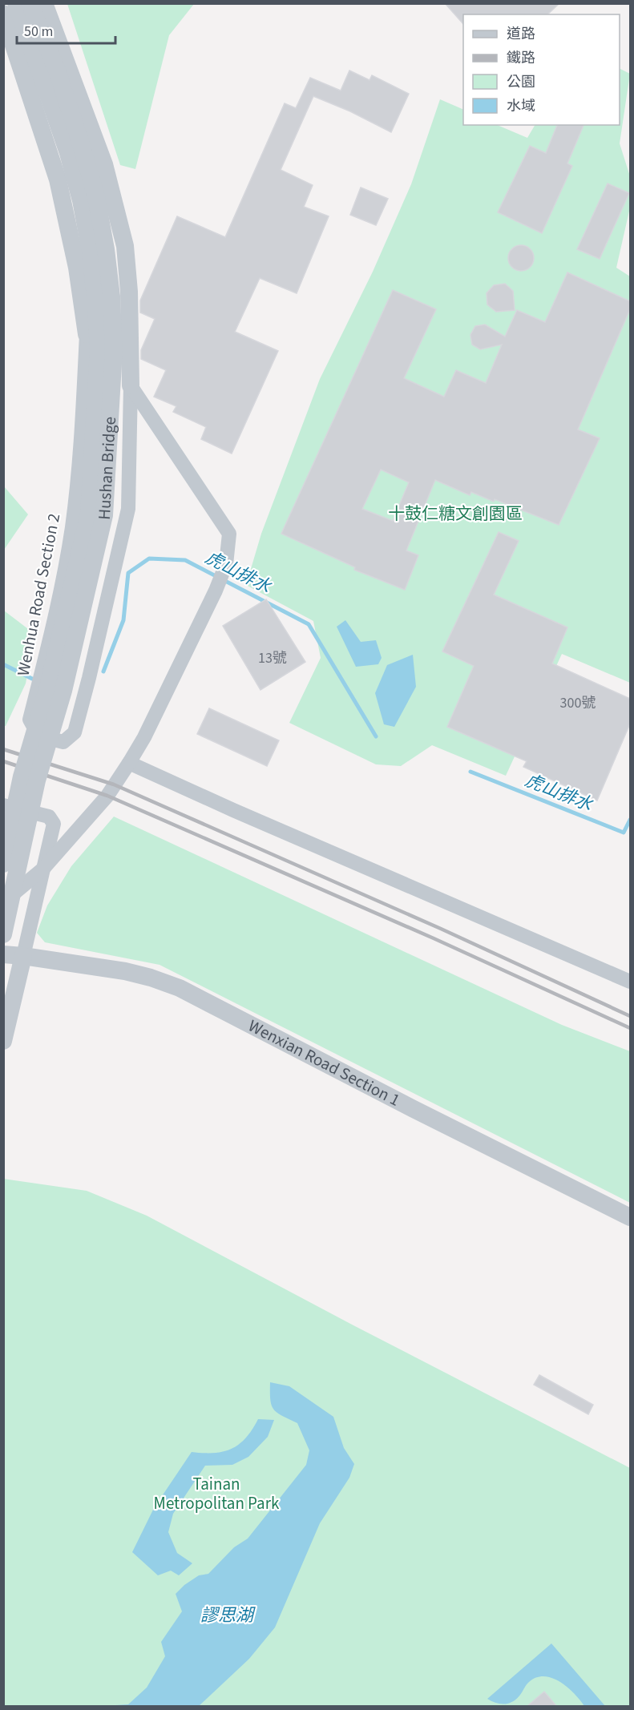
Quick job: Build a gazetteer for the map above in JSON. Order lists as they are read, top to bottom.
{
  "streets": {
    "street": ["Hushan Bridge", "Wenhua Road Section 2", "Wenxian Road Section 1"]
  },
  "water": ["虎山排水", "謬思湖"],
  "parks": ["十鼓仁糖文創園區", "Tainan Metropolitan Park"],
  "house_numbers": ["13號", "300號"],
  "legend": [
    "道路",
    "鐵路",
    "公園",
    "水域"
  ],
  "scale_bar": "50 m"
}
